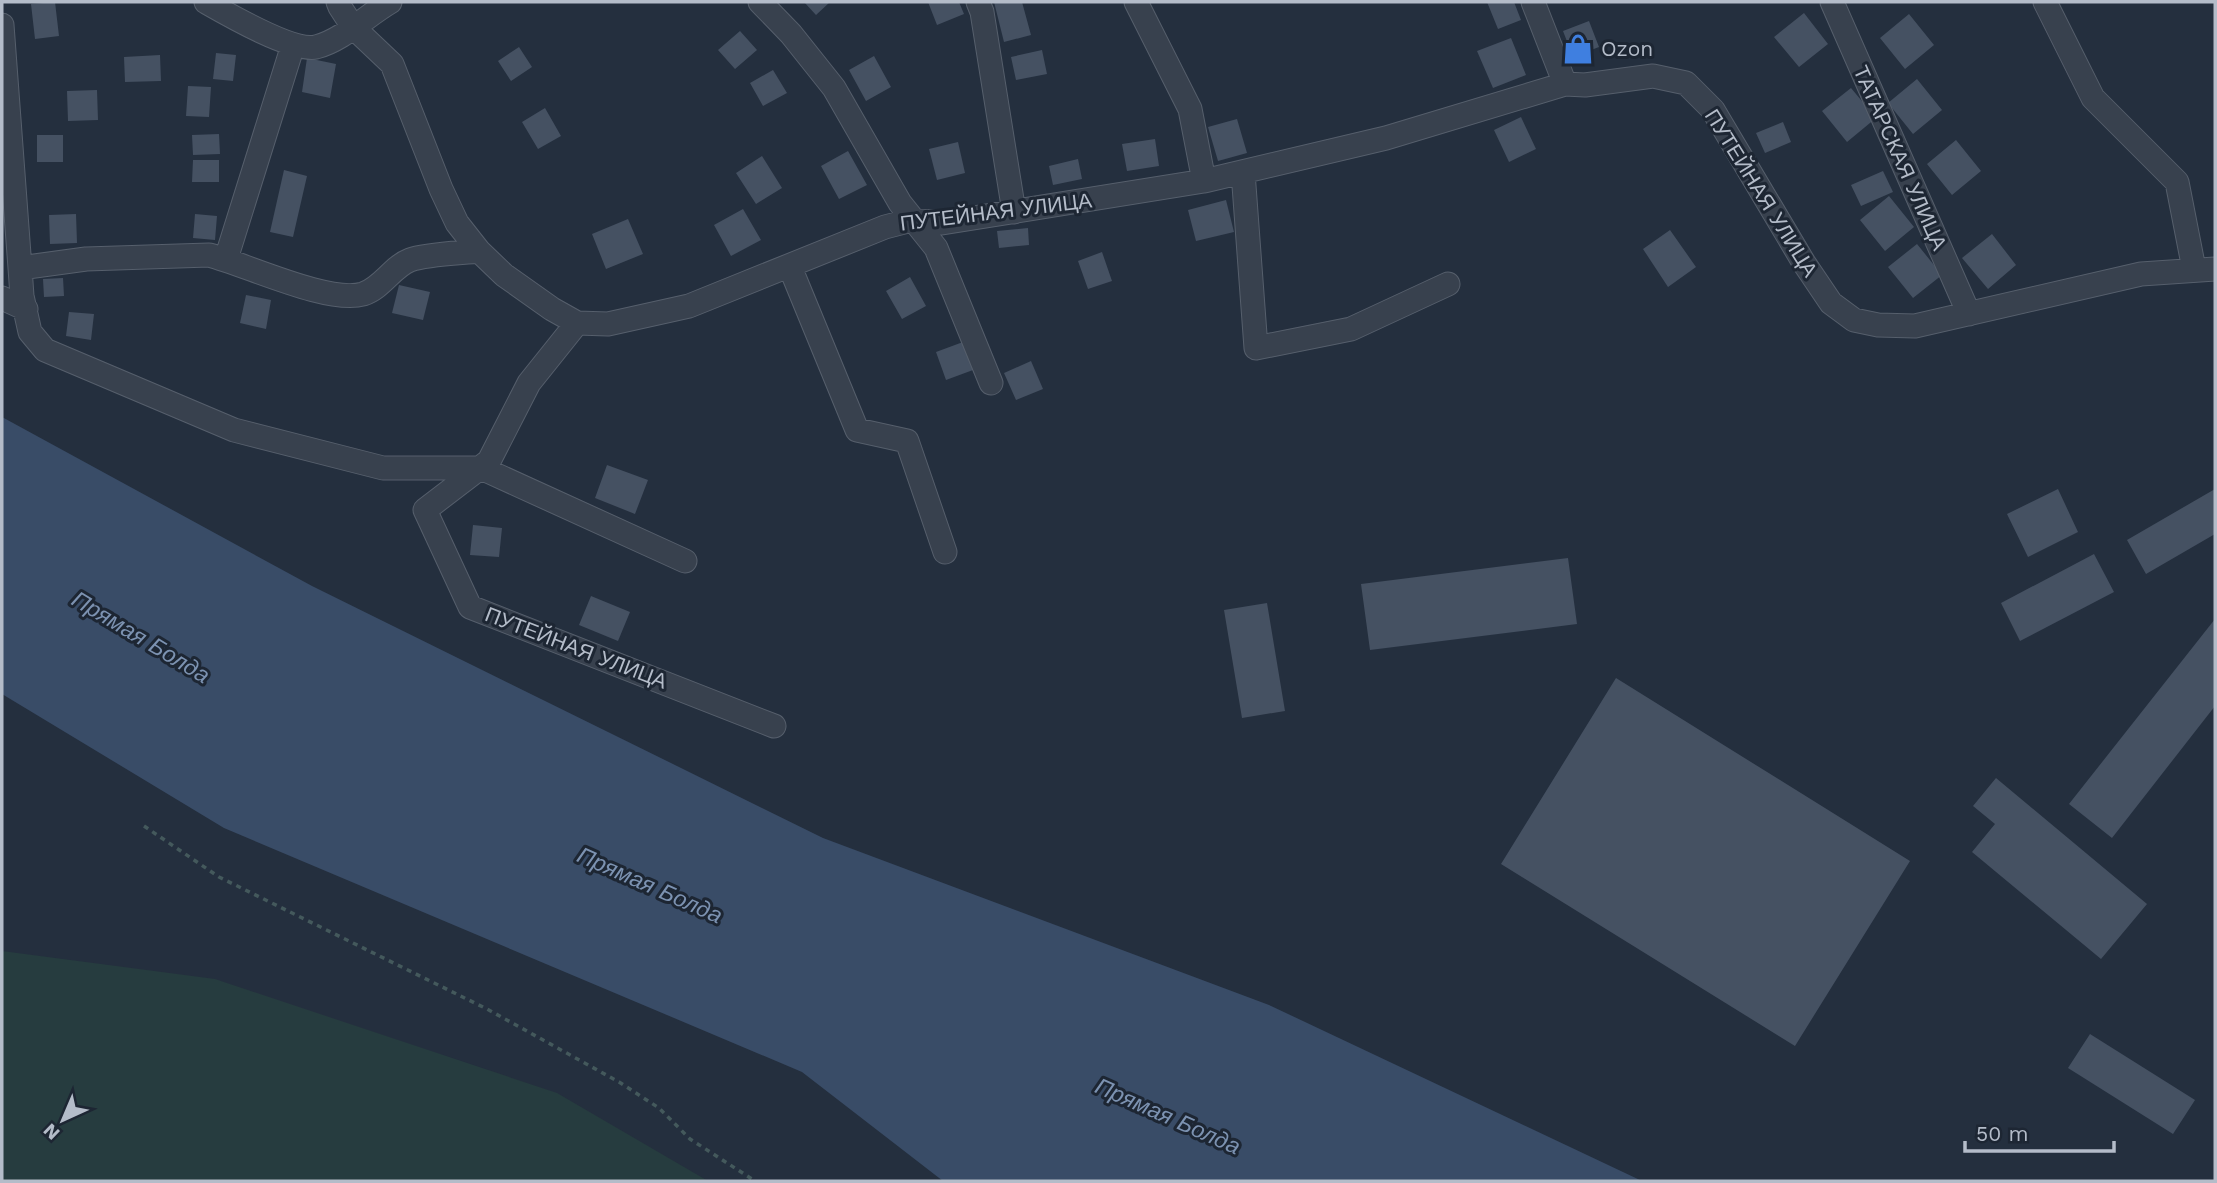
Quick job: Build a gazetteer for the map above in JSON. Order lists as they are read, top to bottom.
{
  "streets": {
    "street": ["ТАТАРСКАЯ УЛИЦА", "ПУТЕЙНАЯ УЛИЦА"]
  },
  "crossings": [
    ["ТАТАРСКАЯ УЛИЦА", "ПУТЕЙНАЯ УЛИЦА"]
  ],
  "water": ["Прямая Болда"],
  "places": {
    "shop": ["Ozon"]
  },
  "scale_bar": "50 m",
  "north": "bottom left"
}
